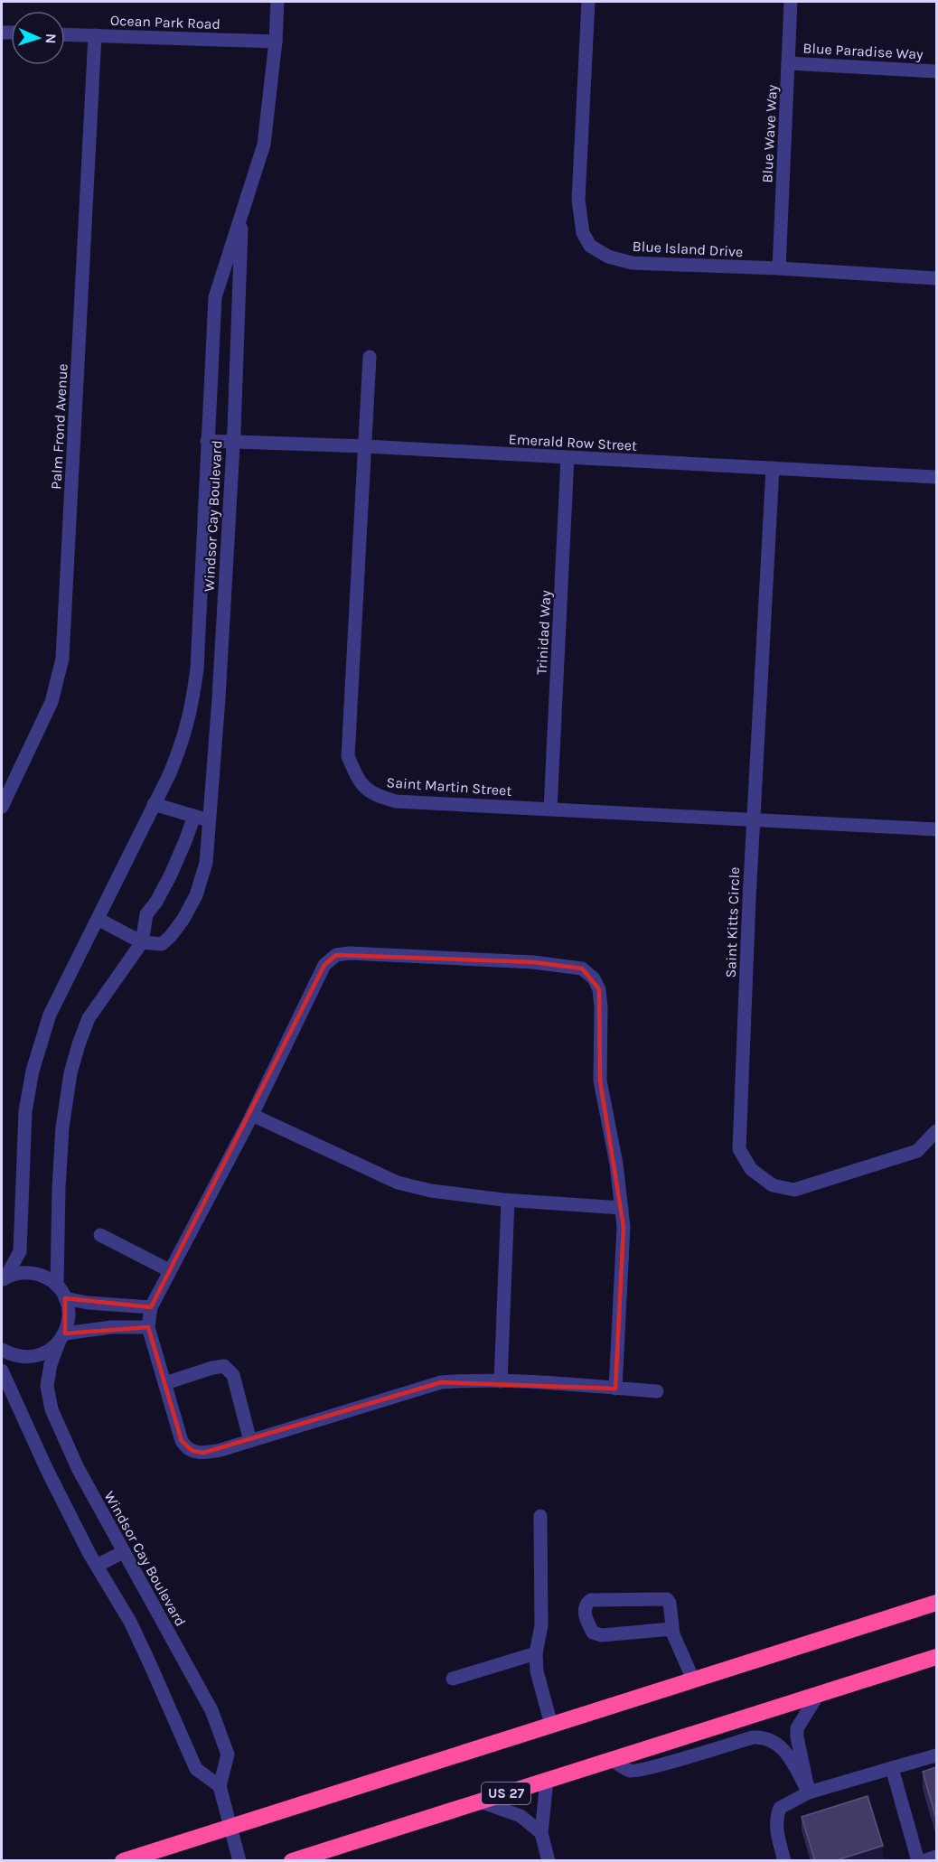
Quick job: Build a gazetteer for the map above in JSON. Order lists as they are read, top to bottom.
{
  "streets": {
    "highway": ["US 27"],
    "street": [
      "Ocean Park Road",
      "Blue Paradise Way",
      "Blue Wave Way",
      "Blue Island Drive",
      "Palm Frond Avenue",
      "Emerald Row Street",
      "Windsor Cay Boulevard",
      "Trinidad Way",
      "Saint Martin Street",
      "Saint Kitts Circle"
    ]
  },
  "crossings": [
    ["Ocean Park Road", "Palm Frond Avenue"],
    ["Ocean Park Road", "Windsor Cay Boulevard"],
    ["Blue Paradise Way", "Blue Wave Way"],
    ["Blue Wave Way", "Blue Island Drive"],
    ["Emerald Row Street", "Windsor Cay Boulevard"],
    ["Emerald Row Street", "Trinidad Way"],
    ["Emerald Row Street", "Saint Martin Street"],
    ["Emerald Row Street", "Saint Kitts Circle"],
    ["Trinidad Way", "Saint Martin Street"],
    ["Saint Martin Street", "Saint Kitts Circle"]
  ],
  "north": "right"
}
